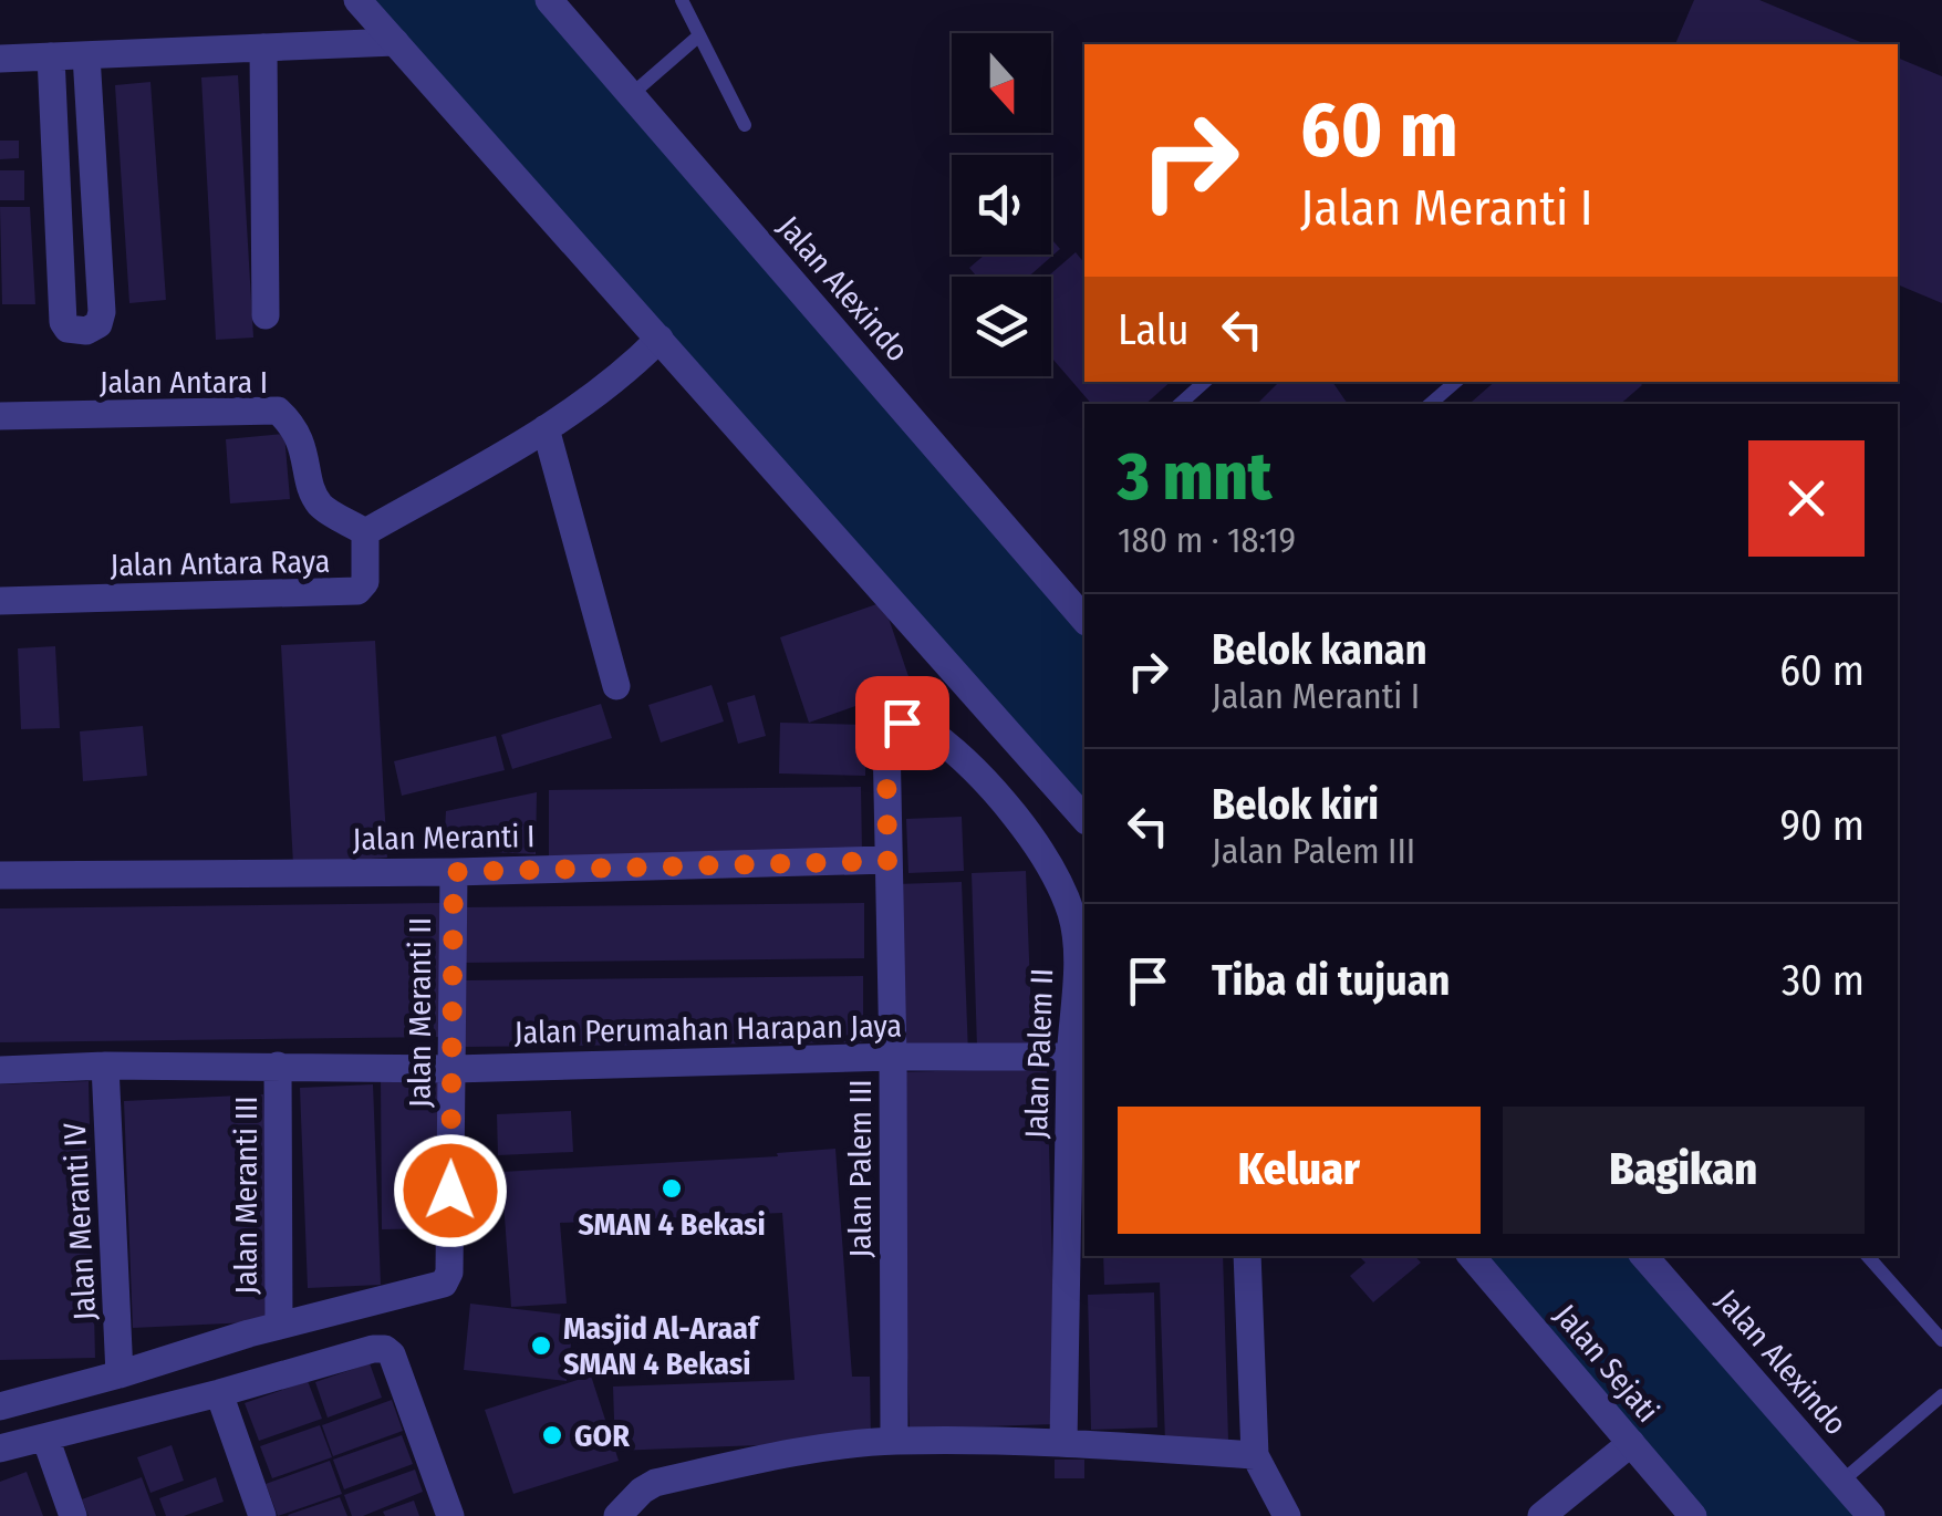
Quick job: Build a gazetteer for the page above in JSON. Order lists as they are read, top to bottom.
{
  "streets": {
    "street": [
      "Jalan Alexindo",
      "Jalan Antara I",
      "Jalan Antara Raya",
      "Jalan Meranti I",
      "Jalan Meranti II",
      "Jalan Perumahan Harapan Jaya",
      "Jalan Palem II",
      "Jalan Palem III",
      "Jalan Meranti III",
      "Jalan Meranti IV",
      "Jalan Sejati"
    ]
  },
  "crossings": [
    ["Jalan Antara I", "Jalan Antara Raya"],
    ["Jalan Meranti I", "Jalan Meranti II"],
    ["Jalan Meranti I", "Jalan Palem III"],
    ["Jalan Meranti II", "Jalan Perumahan Harapan Jaya"],
    ["Jalan Meranti II", "Jalan Meranti III"],
    ["Jalan Perumahan Harapan Jaya", "Jalan Palem II"],
    ["Jalan Perumahan Harapan Jaya", "Jalan Palem III"],
    ["Jalan Perumahan Harapan Jaya", "Jalan Meranti III"],
    ["Jalan Perumahan Harapan Jaya", "Jalan Meranti IV"],
    ["Jalan Palem II", "Jalan Palem III"]
  ],
  "places": ["SMAN 4 Bekasi", "Masjid Al-Araaf SMAN 4 Bekasi", "GOR"],
  "north": "bottom",
  "page": {
    "turn": ["60 m", "Jalan Meranti I"],
    "then": "Lalu",
    "heading": ["3 mnt", "180 m · 18:19"],
    "list": [
      {
        "name": "Belok kanan",
        "note": "Jalan Meranti I",
        "value": "60 m"
      },
      {
        "name": "Belok kiri",
        "note": "Jalan Palem III",
        "value": "90 m"
      },
      {
        "name": "Tiba di tujuan",
        "value": "30 m"
      }
    ],
    "buttons": ["Keluar", "Bagikan"]
  }
}
